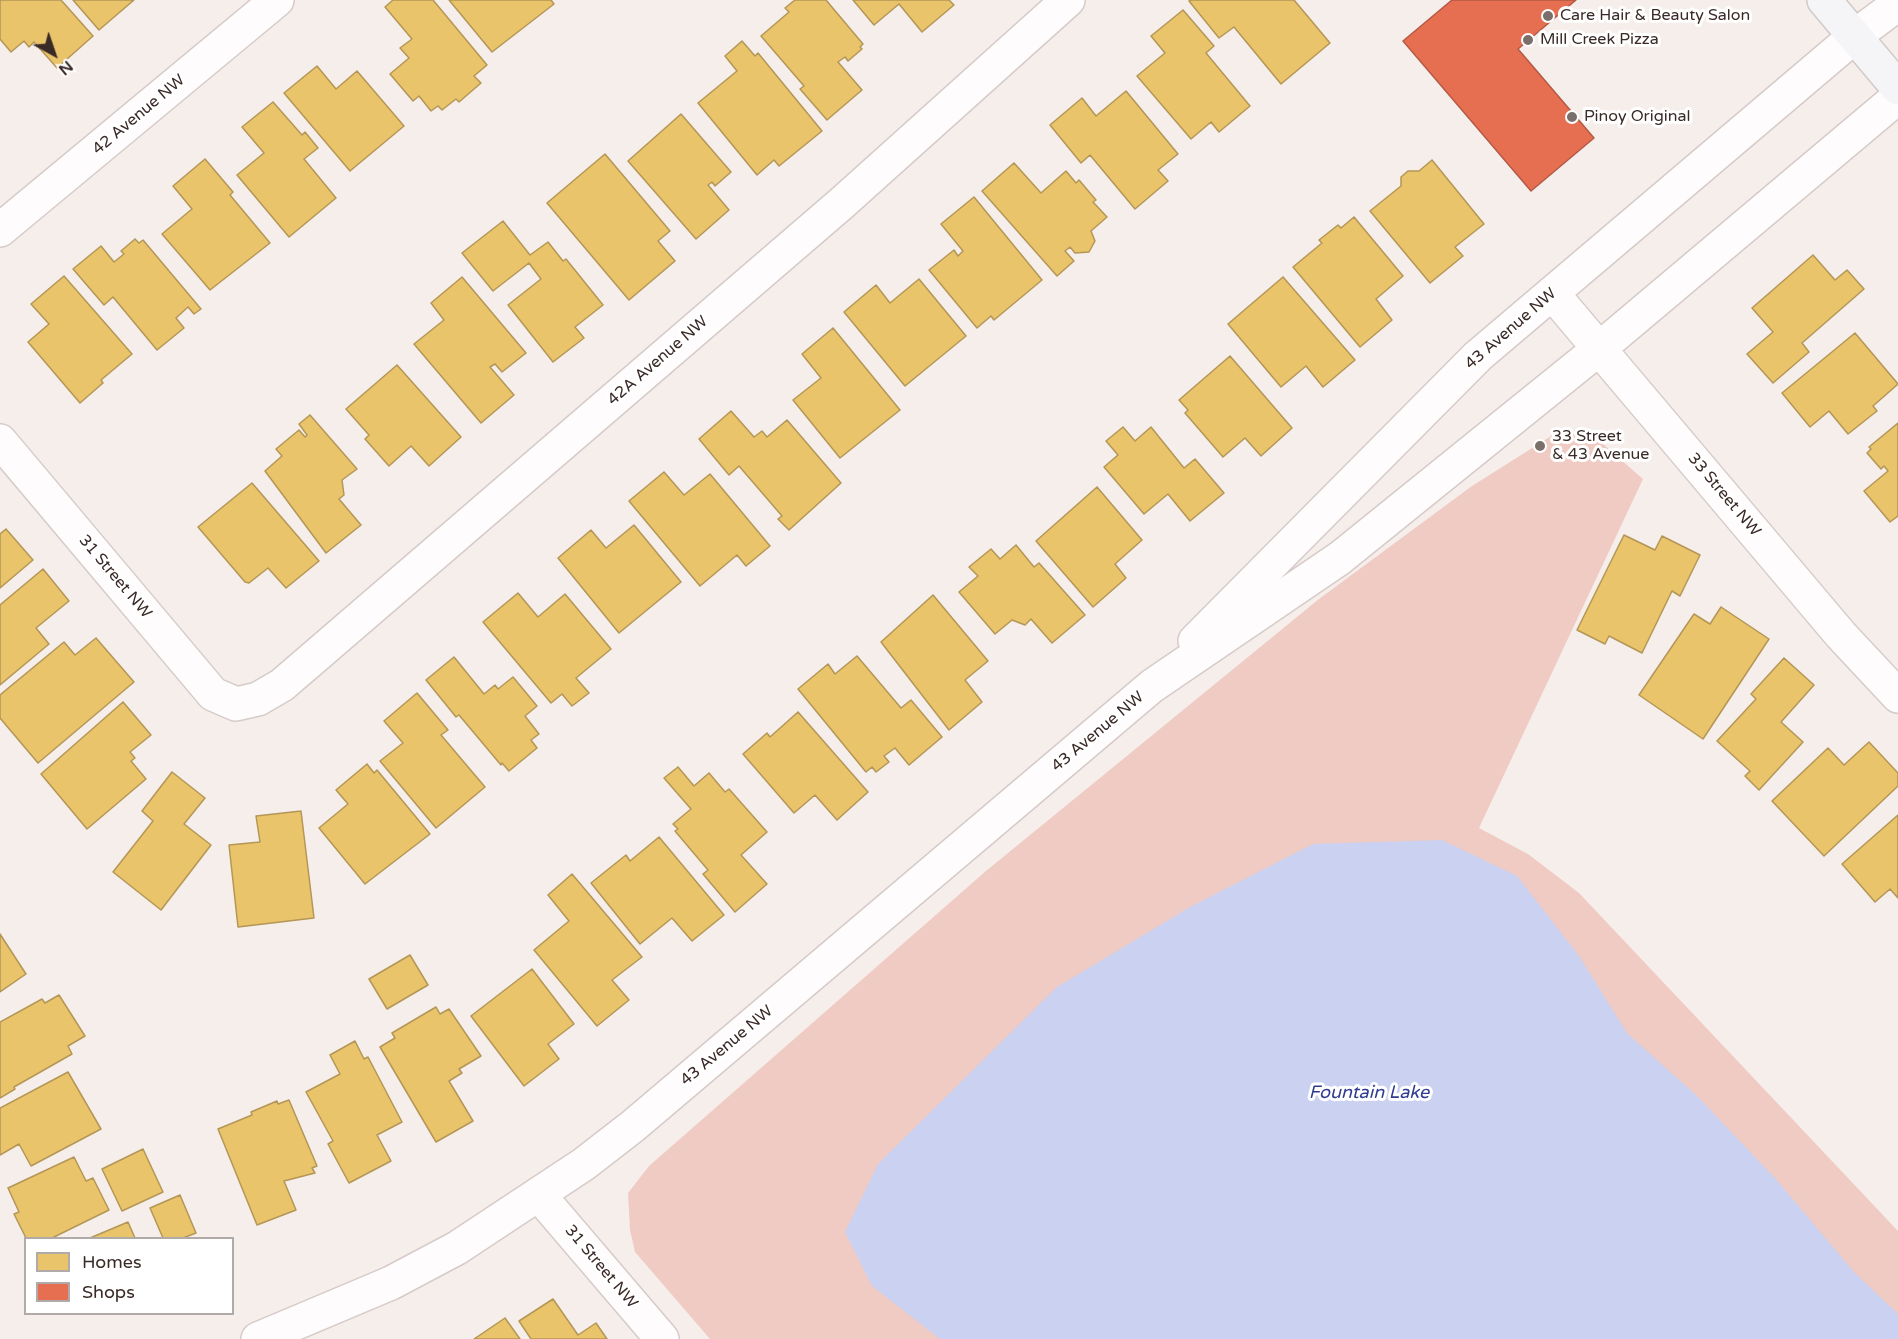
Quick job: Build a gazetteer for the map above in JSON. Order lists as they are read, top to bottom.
{
  "streets": {
    "street": [
      "42 Avenue NW",
      "43 Avenue NW",
      "42A Avenue NW",
      "33 Street NW",
      "31 Street NW"
    ]
  },
  "crossings": [
    ["43 Avenue NW", "33 Street NW"],
    ["43 Avenue NW", "31 Street NW"],
    ["42A Avenue NW", "31 Street NW"]
  ],
  "water": ["Fountain Lake"],
  "places": [
    "Care Hair & Beauty Salon",
    "Mill Creek Pizza",
    "Pinoy Original",
    "33 Street & 43 Avenue"
  ],
  "legend": ["Homes", "Shops"],
  "north": "bottom right"
}
